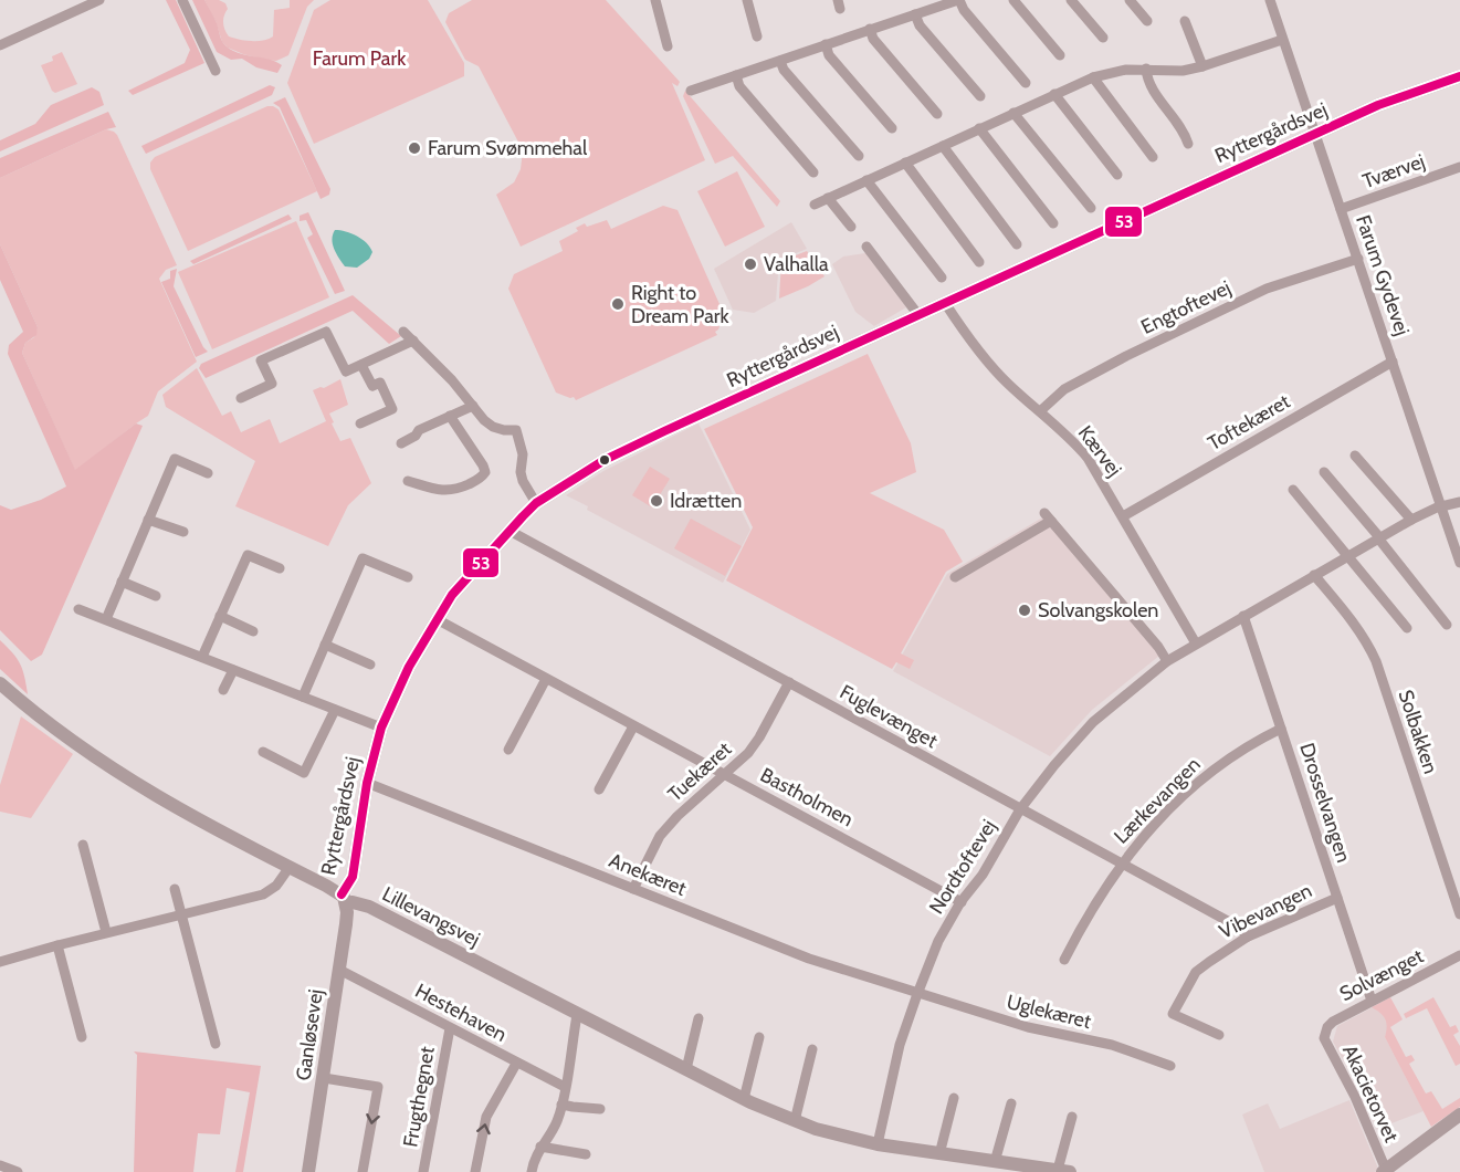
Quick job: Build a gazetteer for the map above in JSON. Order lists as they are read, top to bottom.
{
  "streets": {
    "street": [
      "Ryttergårdsvej",
      "Tværvej",
      "Farum Gydevej",
      "Engtoftevej",
      "Toftekæret",
      "Kærvej",
      "Fuglevænget",
      "Solbakken",
      "Tuekæret",
      "Bastholmen",
      "Lærkevangen",
      "Drosselvangen",
      "Nordtoftevej",
      "Anekæret",
      "Vibevangen",
      "Lillevangsvej",
      "Solvænget",
      "Uglekæret",
      "Hestehaven",
      "Ganløsevej",
      "Akacietorvet",
      "Frugthegnet"
    ]
  },
  "crossings": [
    ["Ryttergårdsvej", "Farum Gydevej"],
    ["Ryttergårdsvej", "Kærvej"],
    ["Ryttergårdsvej", "Fuglevænget"],
    ["Ryttergårdsvej", "Bastholmen"],
    ["Ryttergårdsvej", "Anekæret"],
    ["Ryttergårdsvej", "Lillevangsvej"],
    ["Ryttergårdsvej", "Ganløsevej"],
    ["Tværvej", "Farum Gydevej"],
    ["Farum Gydevej", "Engtoftevej"],
    ["Farum Gydevej", "Toftekæret"],
    ["Farum Gydevej", "Nordtoftevej"],
    ["Engtoftevej", "Kærvej"],
    ["Toftekæret", "Kærvej"],
    ["Kærvej", "Nordtoftevej"],
    ["Fuglevænget", "Tuekæret"],
    ["Fuglevænget", "Lærkevangen"],
    ["Fuglevænget", "Nordtoftevej"],
    ["Fuglevænget", "Vibevangen"],
    ["Solbakken", "Nordtoftevej"],
    ["Tuekæret", "Bastholmen"],
    ["Tuekæret", "Anekæret"],
    ["Bastholmen", "Nordtoftevej"],
    ["Lærkevangen", "Drosselvangen"],
    ["Drosselvangen", "Nordtoftevej"],
    ["Drosselvangen", "Vibevangen"],
    ["Drosselvangen", "Solvænget"],
    ["Nordtoftevej", "Anekæret"],
    ["Nordtoftevej", "Lillevangsvej"],
    ["Nordtoftevej", "Uglekæret"],
    ["Anekæret", "Uglekæret"],
    ["Lillevangsvej", "Ganløsevej"],
    ["Solvænget", "Akacietorvet"],
    ["Hestehaven", "Ganløsevej"],
    ["Hestehaven", "Frugthegnet"]
  ],
  "parks": ["Farum Park"],
  "places": [
    "Farum Svømmehal",
    "Valhalla",
    "Right to Dream Park",
    "Idrætten",
    "Solvangskolen"
  ],
  "lines": ["transit line 53"]
}
